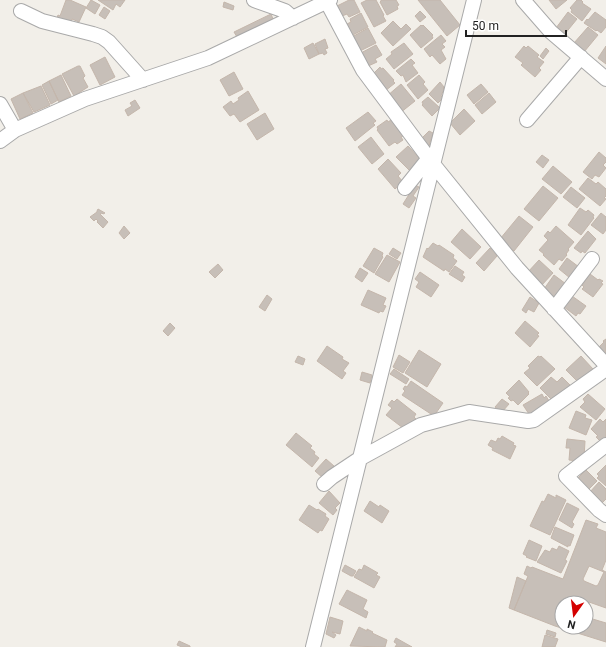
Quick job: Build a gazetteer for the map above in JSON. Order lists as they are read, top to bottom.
{
  "scale_bar": "50 m",
  "north": "bottom"
}
